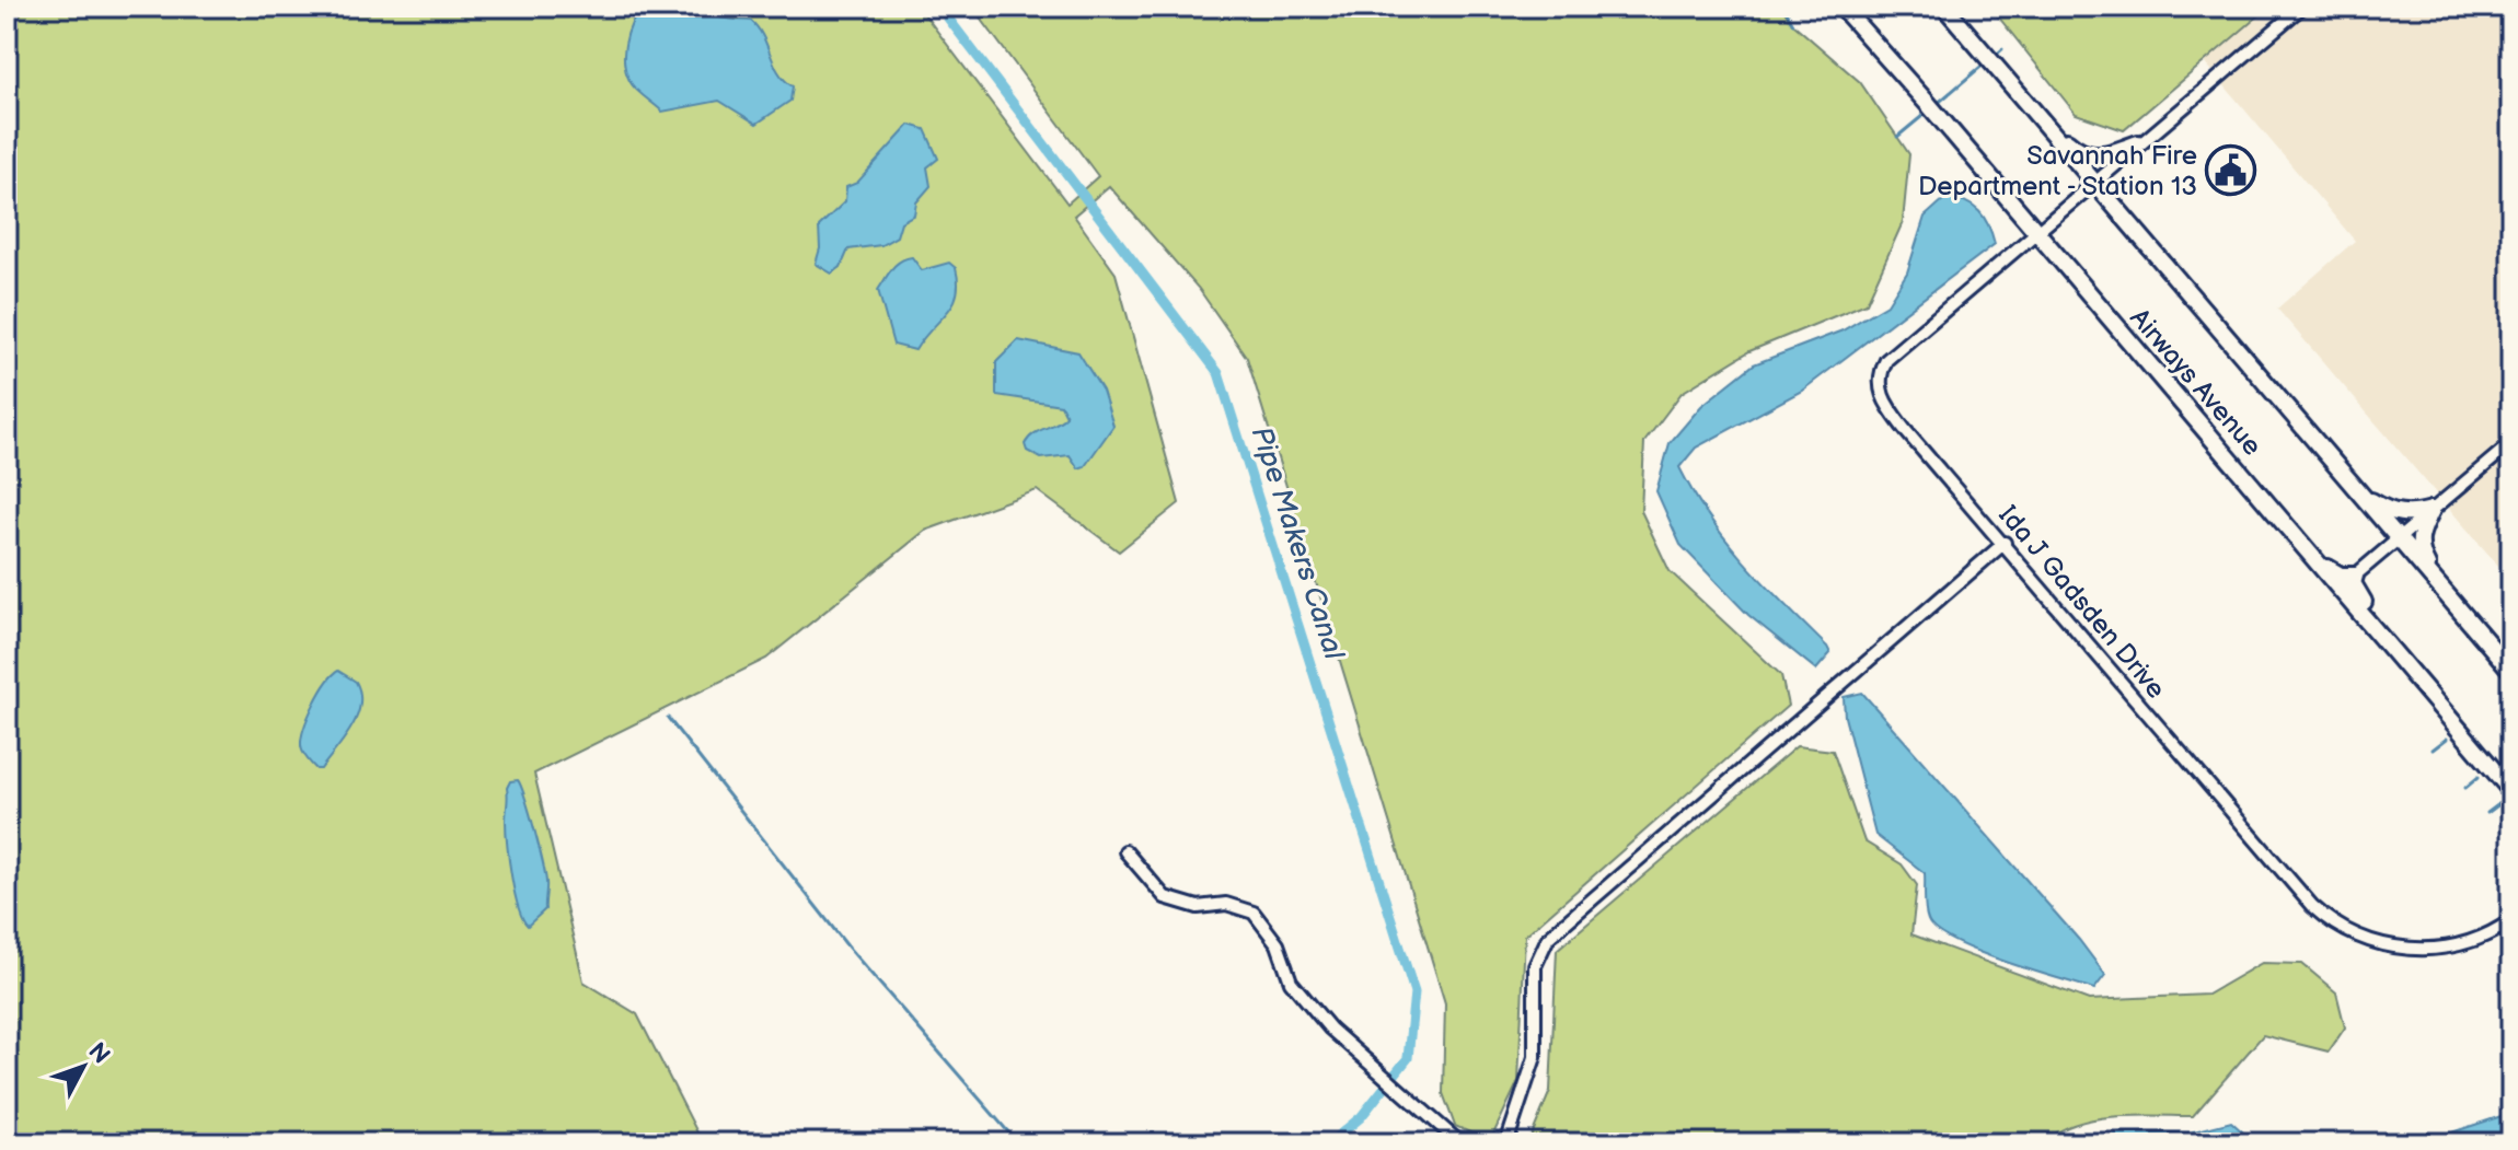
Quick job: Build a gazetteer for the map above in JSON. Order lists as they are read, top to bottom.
{
  "streets": {
    "main road": ["Airways Avenue"],
    "street": ["Ida J Gadsden Drive"]
  },
  "crossings": [
    ["Airways Avenue", "Ida J Gadsden Drive"]
  ],
  "water": ["Pipe Makers Canal"],
  "places": {
    "public building": ["Savannah Fire Department - Station 13"]
  },
  "north": "top right"
}
